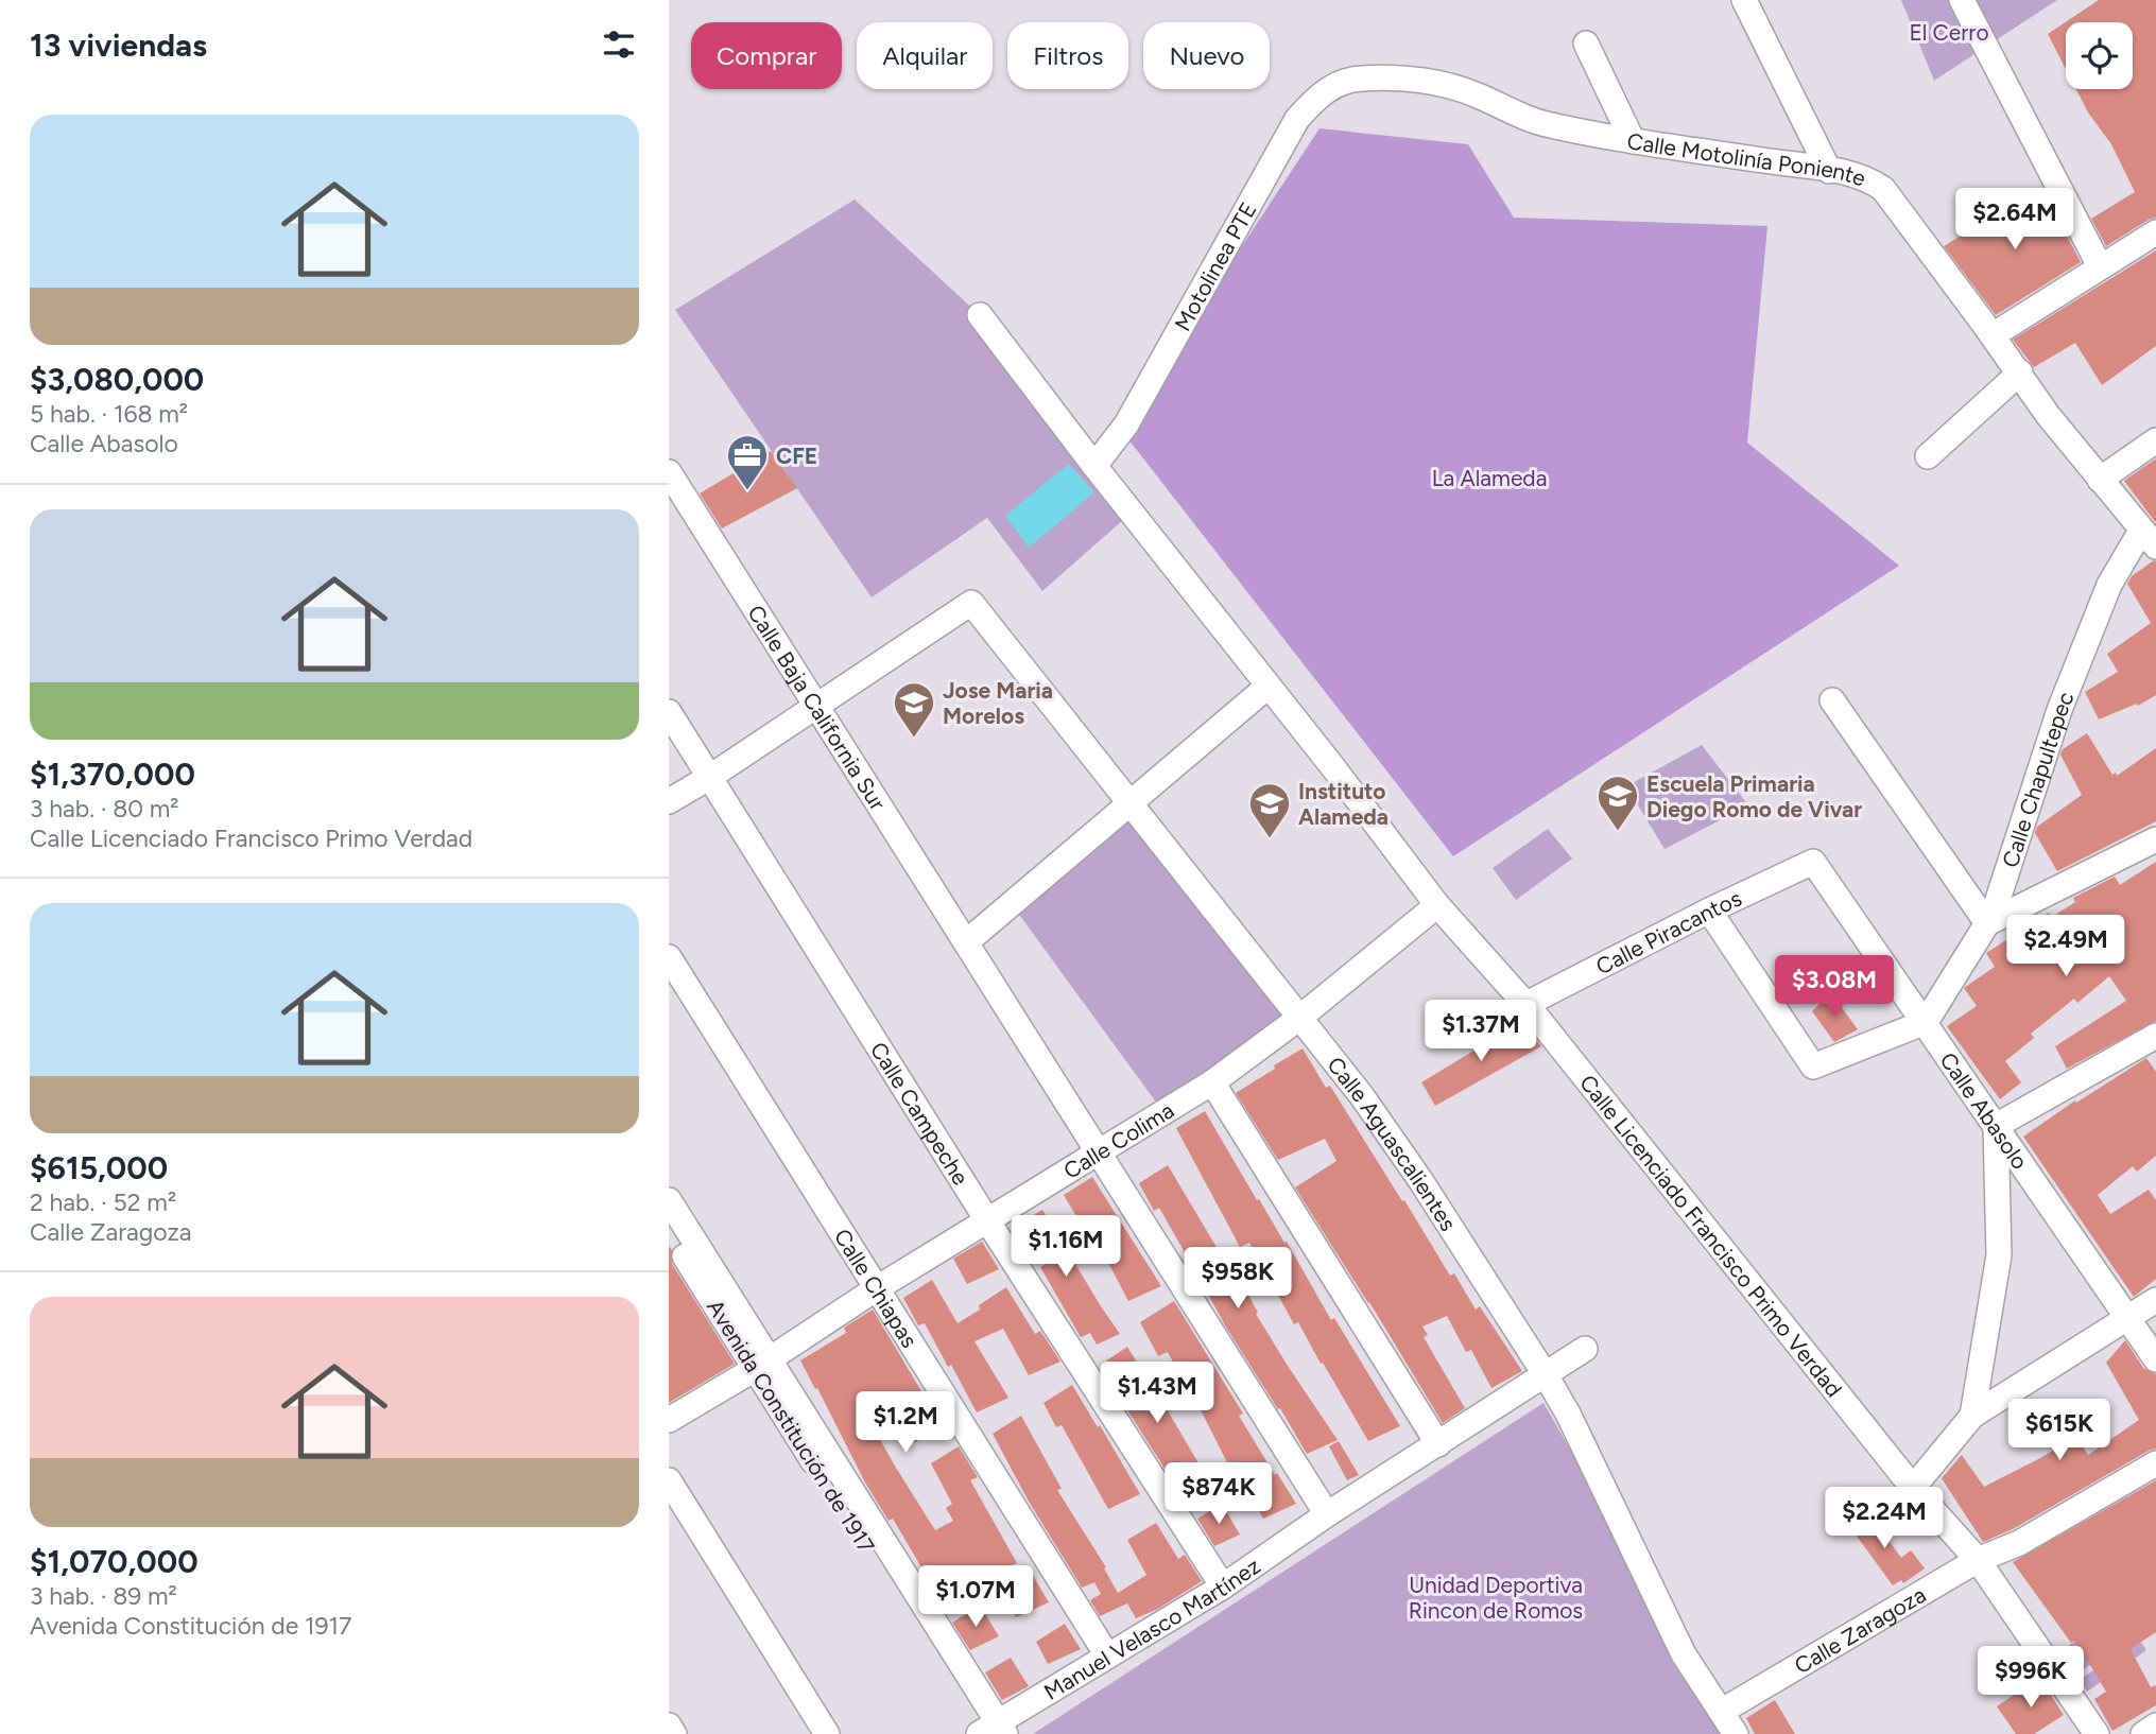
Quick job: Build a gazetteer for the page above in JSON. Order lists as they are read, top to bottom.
{
  "streets": {
    "street": [
      "Calle Motolinía Poniente",
      "Motolinea PTE",
      "Calle Baja California Sur",
      "Calle Chapultepec",
      "Calle Piracantos",
      "Calle Abasolo",
      "Calle Campeche",
      "Calle Colima",
      "Calle Aguascalientes",
      "Calle Licenciado Francisco Primo Verdad",
      "Calle Chiapas",
      "Avenida Constitución de 1917",
      "Manuel Velasco Martínez",
      "Calle Zaragoza"
    ]
  },
  "crossings": [
    ["Calle Motolinía Poniente", "Motolinea PTE"],
    ["Calle Motolinía Poniente", "Calle Chapultepec"],
    ["Motolinea PTE", "Calle Licenciado Francisco Primo Verdad"],
    ["Calle Baja California Sur", "Calle Colima"],
    ["Calle Baja California Sur", "Calle Aguascalientes"],
    ["Calle Baja California Sur", "Manuel Velasco Martínez"],
    ["Calle Chapultepec", "Calle Abasolo"],
    ["Calle Piracantos", "Calle Abasolo"],
    ["Calle Piracantos", "Calle Licenciado Francisco Primo Verdad"],
    ["Calle Campeche", "Calle Colima"],
    ["Calle Campeche", "Manuel Velasco Martínez"],
    ["Calle Colima", "Calle Aguascalientes"],
    ["Calle Colima", "Calle Licenciado Francisco Primo Verdad"],
    ["Calle Colima", "Calle Chiapas"],
    ["Calle Colima", "Avenida Constitución de 1917"],
    ["Calle Aguascalientes", "Manuel Velasco Martínez"],
    ["Calle Aguascalientes", "Calle Zaragoza"],
    ["Calle Licenciado Francisco Primo Verdad", "Calle Zaragoza"],
    ["Calle Chiapas", "Manuel Velasco Martínez"],
    ["Avenida Constitución de 1917", "Manuel Velasco Martínez"]
  ],
  "parks": ["El Cerro", "La Alameda", "Unidad Deportiva Rincon de Romos"],
  "places": {
    "office": ["CFE"],
    "school or university": ["Jose Maria Morelos", "Escuela Primaria Diego Romo de Vivar", "Instituto Alameda"]
  },
  "page": {
    "heading": "13 viviendas",
    "chip": [
      "Comprar",
      "Alquilar",
      "Filtros",
      "Nuevo"
    ],
    "list": [
      {
        "name": "$3,080,000",
        "note": "5 hab. · 168 m² · Calle Abasolo"
      },
      {
        "name": "$1,370,000",
        "note": "3 hab. · 80 m² · Calle Licenciado Francisco Primo Verdad"
      },
      {
        "name": "$615,000",
        "note": "2 hab. · 52 m² · Calle Zaragoza"
      },
      {
        "name": "$1,070,000",
        "note": "3 hab. · 89 m² · Avenida Constitución de 1917"
      }
    ],
    "price": [
      "$2.64M",
      "$2.49M",
      "$3.08M",
      "$1.37M",
      "$1.16M",
      "$958K",
      "$1.43M",
      "$1.2M",
      "$615K",
      "$874K",
      "$2.24M",
      "$1.07M",
      "$996K"
    ]
  }
}
